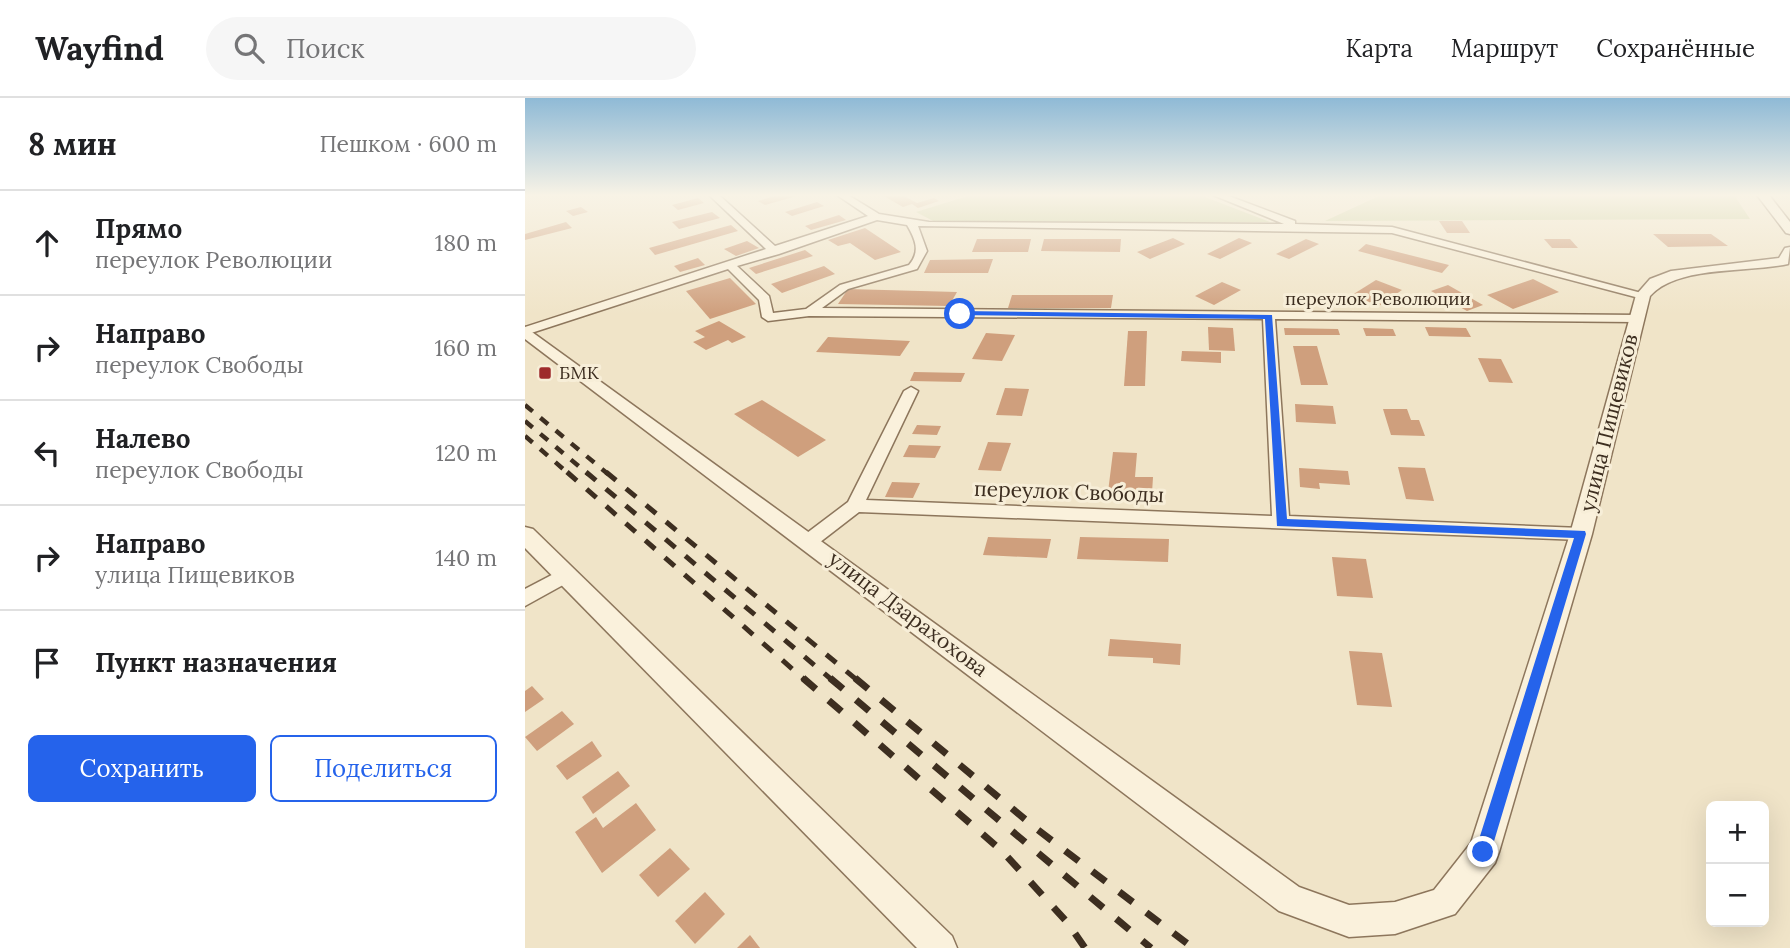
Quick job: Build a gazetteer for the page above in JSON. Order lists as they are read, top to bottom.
{
  "streets": {
    "street": [
      "переулок Революции",
      "улица Пищевиков",
      "переулок Свободы",
      "улица Дзарахохова"
    ]
  },
  "crossings": [
    ["переулок Революции", "улица Пищевиков"],
    ["улица Пищевиков", "переулок Свободы"],
    ["улица Пищевиков", "улица Дзарахохова"]
  ],
  "places": {
    "transit": ["БМК"]
  },
  "page": {
    "header": "Wayfind",
    "search": "Поиск",
    "nav": ["Карта", "Маршрут", "Сохранённые"],
    "heading": ["8 мин", "Пешком · 600 m"],
    "list": [
      ["Прямо", "переулок Революции", "180 m"],
      ["Направо", "переулок Свободы", "160 m"],
      ["Налево", "переулок Свободы", "120 m"],
      ["Направо", "улица Пищевиков", "140 m"],
      "Пункт назначения"
    ],
    "buttons": ["Сохранить", "Поделиться"],
    "map_buttons": ["+", "−"]
  }
}
